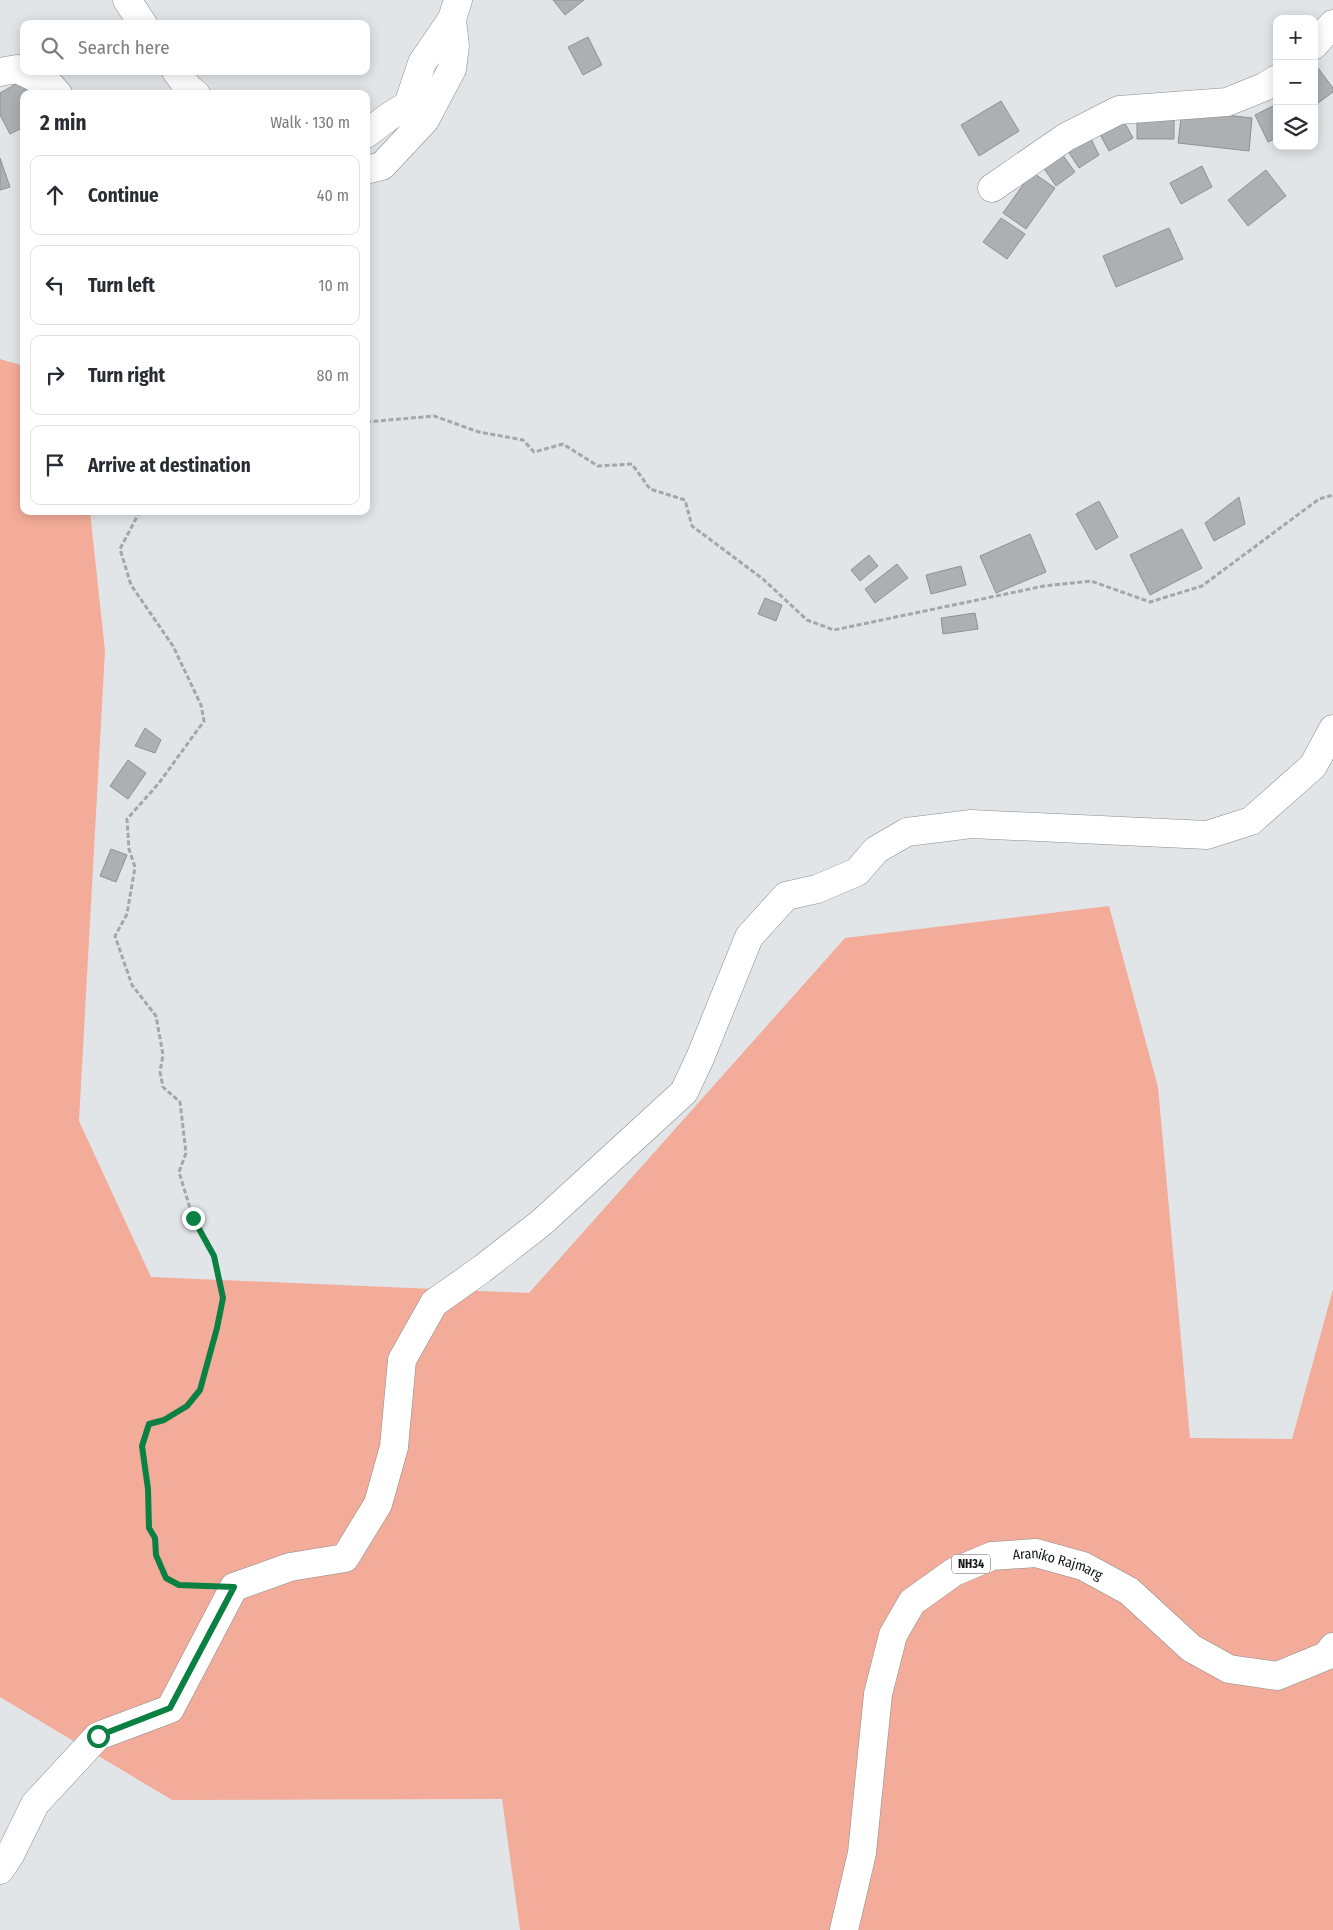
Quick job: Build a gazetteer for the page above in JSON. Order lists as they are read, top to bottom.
{
  "streets": {
    "main road": ["NH34", "Araniko Rajmarg"]
  },
  "page": {
    "map_buttons": ["+", "−"],
    "search": "Search here",
    "heading": ["2 min", "Walk · 130 m"],
    "list": [
      ["Continue", "40 m"],
      ["Turn left", "10 m"],
      ["Turn right", "80 m"],
      "Arrive at destination"
    ]
  }
}
